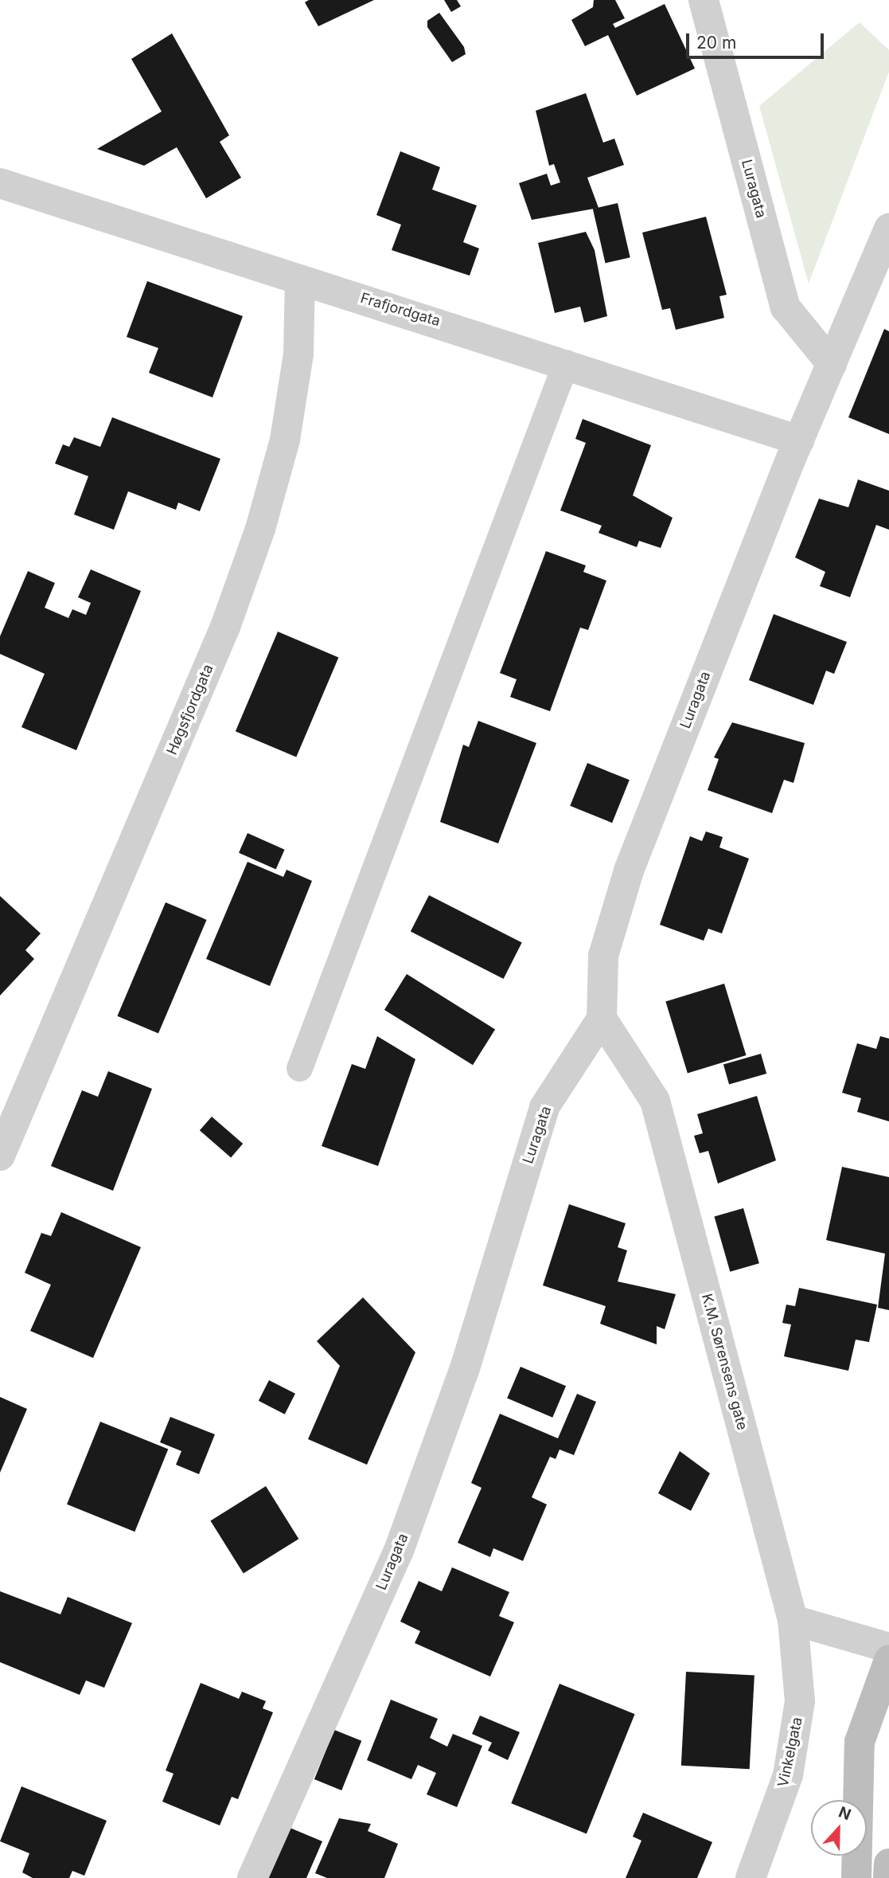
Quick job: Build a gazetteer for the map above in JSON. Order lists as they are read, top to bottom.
{
  "streets": {
    "street": [
      "Luragata",
      "Frafjordgata",
      "Høgsfjordgata",
      "K.M. Sørensens gate",
      "Vinkelgata"
    ]
  },
  "crossings": [
    ["Luragata", "Frafjordgata"],
    ["Luragata", "K.M. Sørensens gate"],
    ["Frafjordgata", "Høgsfjordgata"],
    ["K.M. Sørensens gate", "Vinkelgata"]
  ],
  "scale_bar": "20 m",
  "north": "top"
}
